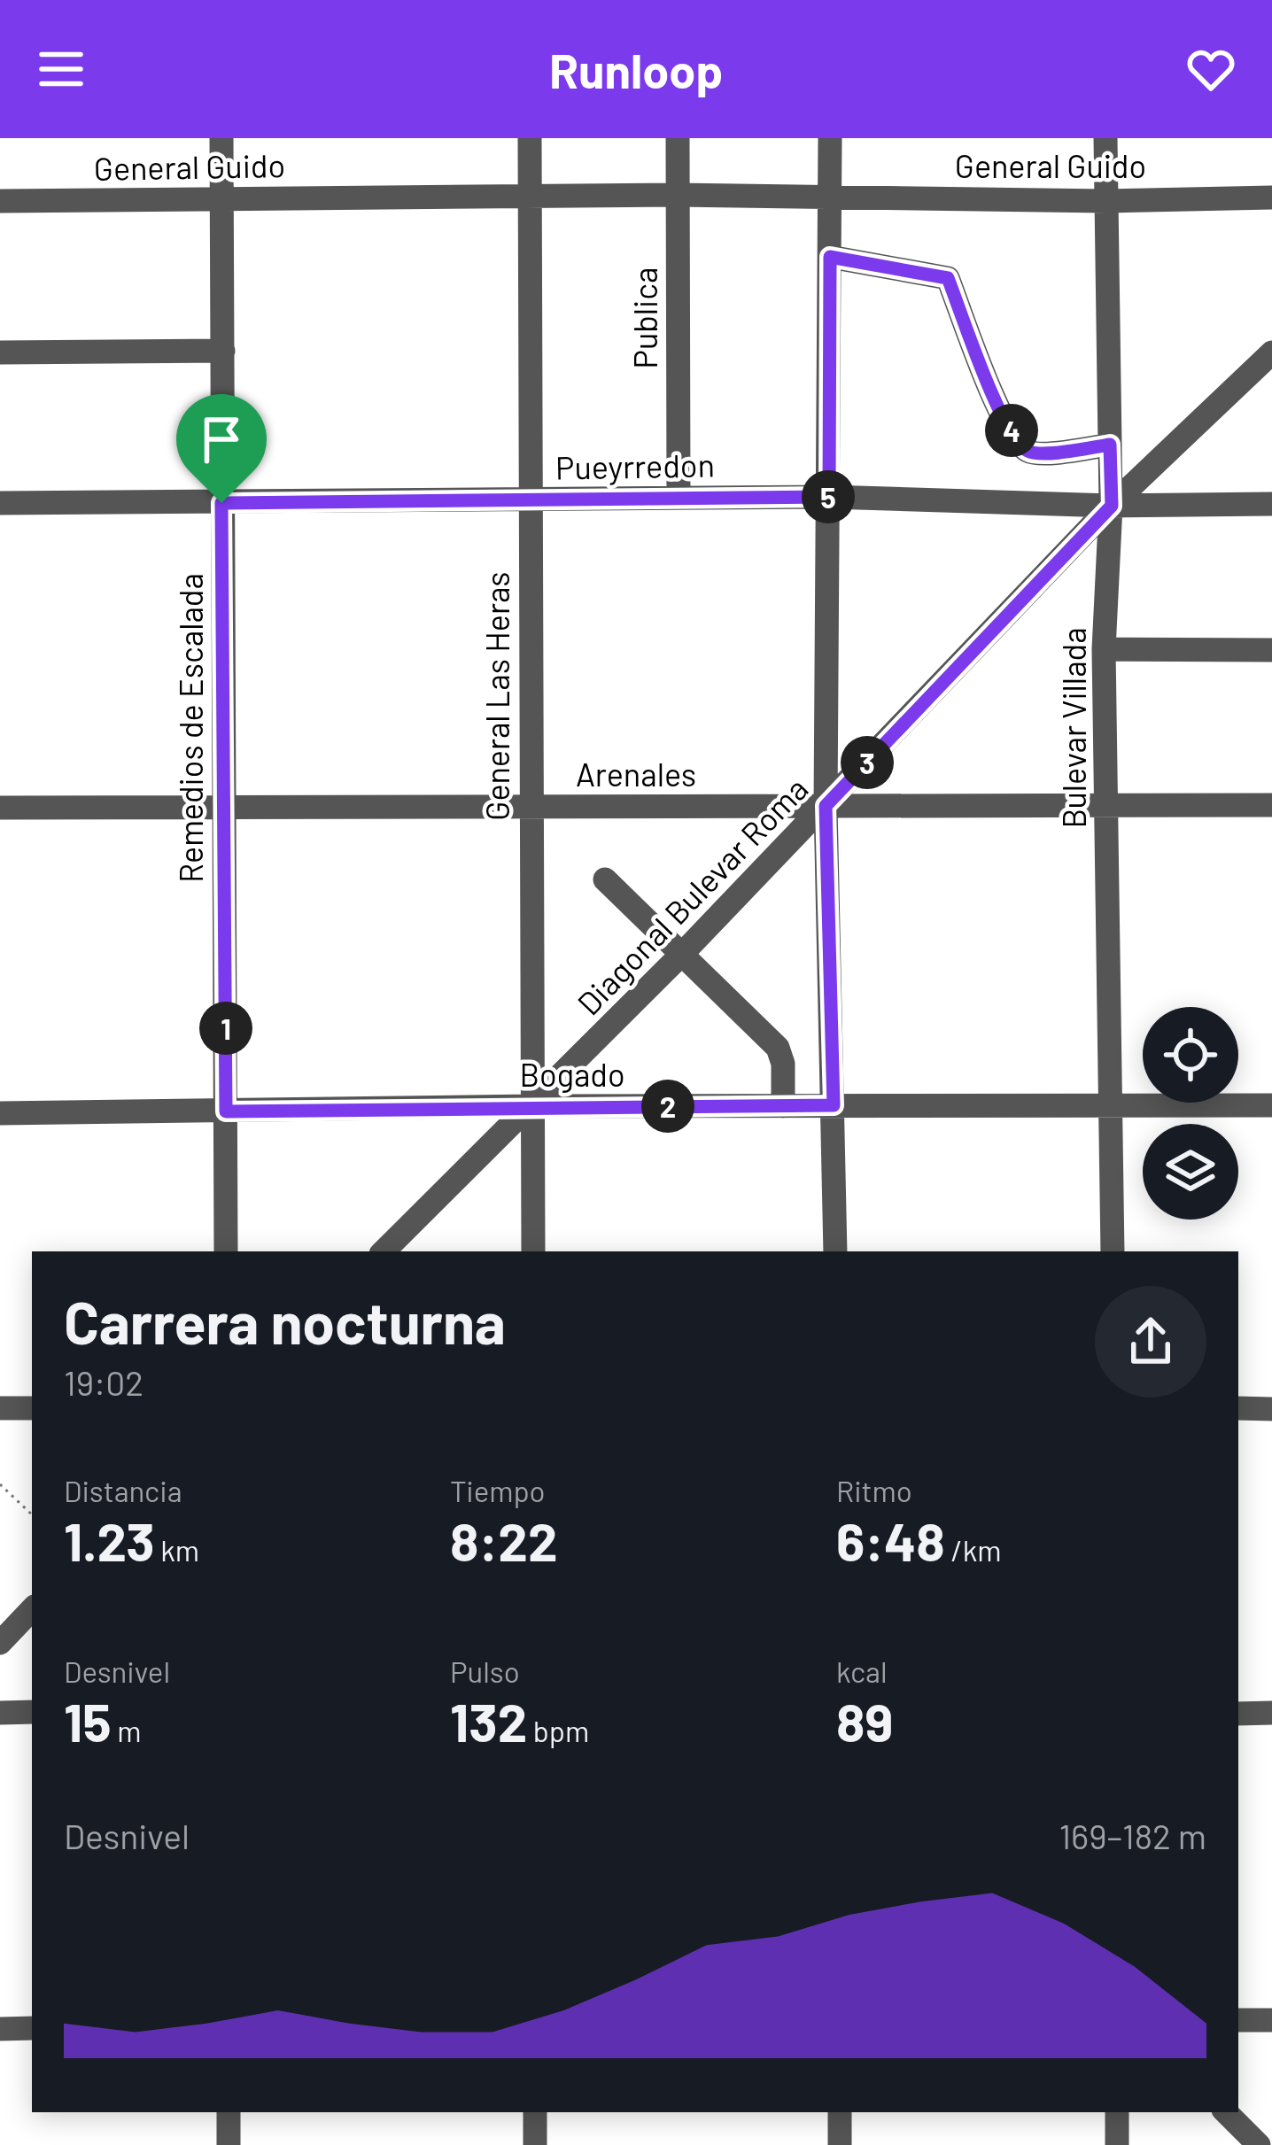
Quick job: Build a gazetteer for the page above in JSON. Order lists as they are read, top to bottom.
{
  "streets": {
    "street": [
      "General Guido",
      "Publica",
      "Pueyrredon",
      "General Las Heras",
      "Remedios de Escalada",
      "Bulevar Villada",
      "Arenales",
      "Diagonal Bulevar Roma",
      "Bogado"
    ]
  },
  "crossings": [
    ["General Guido", "Publica"],
    ["General Guido", "General Las Heras"],
    ["General Guido", "Remedios de Escalada"],
    ["General Guido", "Bulevar Villada"],
    ["Publica", "Pueyrredon"],
    ["Pueyrredon", "General Las Heras"],
    ["Pueyrredon", "Remedios de Escalada"],
    ["Pueyrredon", "Bulevar Villada"],
    ["Pueyrredon", "Diagonal Bulevar Roma"],
    ["General Las Heras", "Arenales"],
    ["General Las Heras", "Diagonal Bulevar Roma"],
    ["General Las Heras", "Bogado"],
    ["Remedios de Escalada", "Arenales"],
    ["Remedios de Escalada", "Bogado"],
    ["Bulevar Villada", "Arenales"],
    ["Bulevar Villada", "Diagonal Bulevar Roma"],
    ["Bulevar Villada", "Bogado"],
    ["Arenales", "Diagonal Bulevar Roma"],
    ["Diagonal Bulevar Roma", "Bogado"]
  ],
  "page": {
    "header": "Runloop",
    "pins": [
      "4",
      "5",
      "3",
      "1",
      "2"
    ],
    "heading": ["Carrera nocturna", "19:02"],
    "stats": [
      ["Distancia", "1.23 km"],
      ["Tiempo", "8:22"],
      ["Ritmo", "6:48 /km"],
      ["Desnivel", "15 m"],
      ["Pulso", "132 bpm"],
      ["kcal", "89"]
    ],
    "chart": ["Desnivel", "169–182 m"]
  }
}
